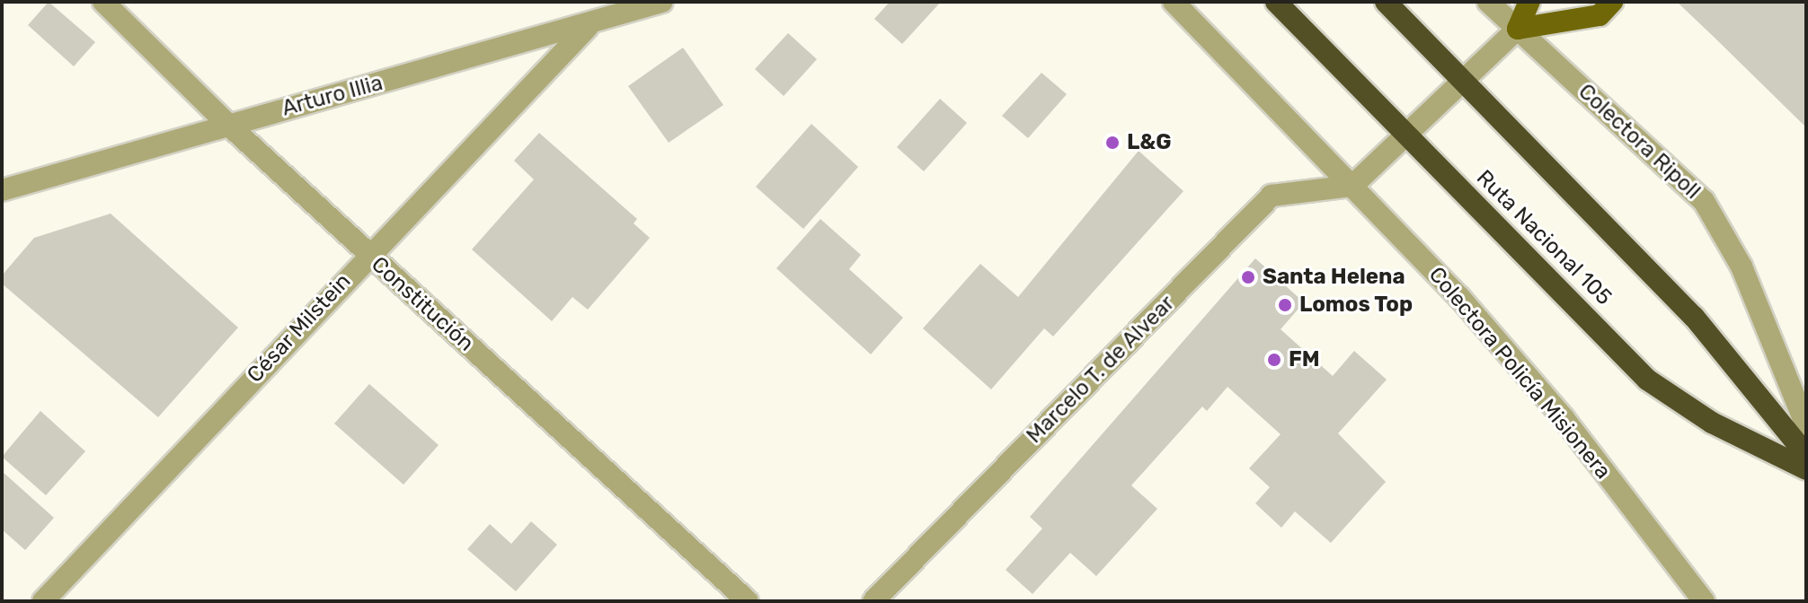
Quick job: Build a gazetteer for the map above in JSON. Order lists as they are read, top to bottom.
{
  "streets": {
    "highway": ["Ruta Nacional 105"],
    "street": [
      "Arturo Illia",
      "Colectora Ripoll",
      "Constitución",
      "César Milstein",
      "Marcelo T. de Alvear",
      "Colectora Policía Misionera"
    ]
  },
  "crossings": [
    ["Arturo Illia", "Constitución"],
    ["Arturo Illia", "César Milstein"],
    ["Constitución", "César Milstein"],
    ["Marcelo T. de Alvear", "Colectora Policía Misionera"]
  ],
  "places": [
    "L&G",
    "Santa Helena",
    "Lomos Top",
    "FM"
  ]
}
